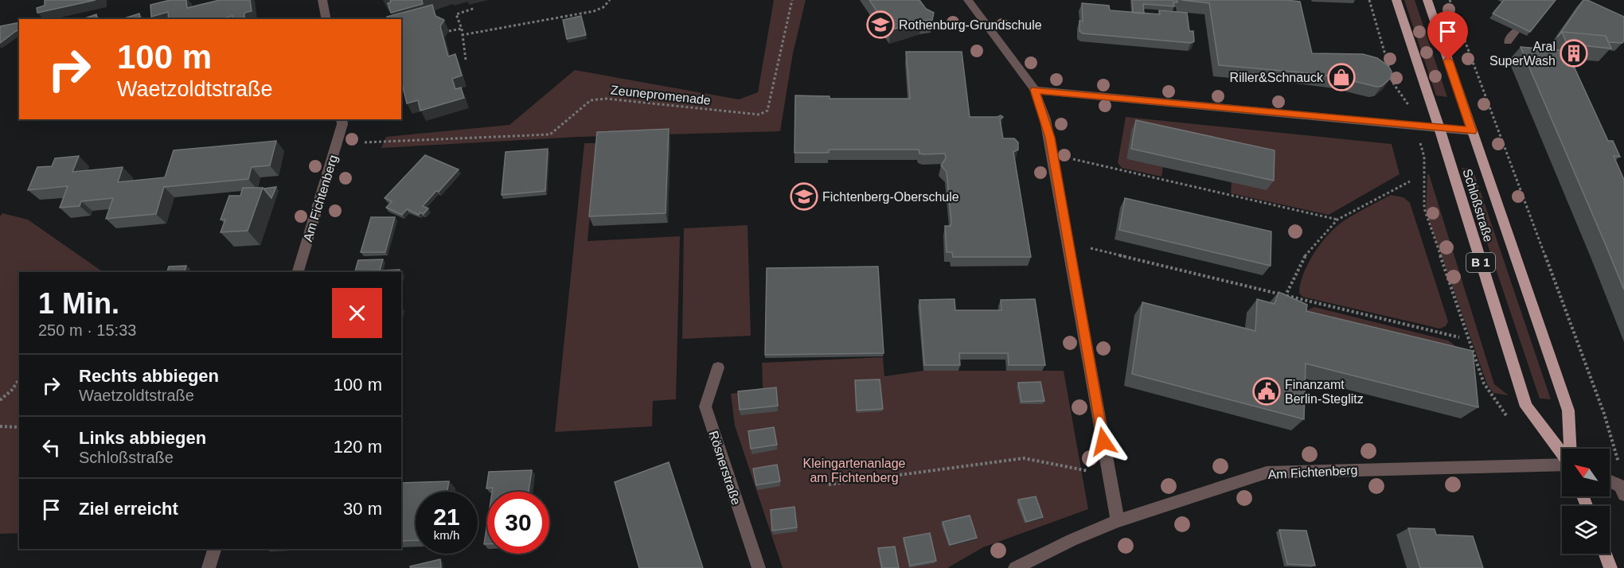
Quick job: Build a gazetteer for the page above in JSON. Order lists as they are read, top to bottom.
{
  "streets": {
    "main road": ["Schloßstraße", "B 1"],
    "street": ["Am Fichtenberg", "Rösnerstraße"],
    "path": ["Zeunepromenade"]
  },
  "parks": ["Kleingartenanlage am Fichtenberg"],
  "places": {
    "school or university": ["Rothenburg-Grundschule", "Fichtenberg-Oberschule"],
    "building": ["Aral SuperWash"],
    "shop": ["Riller&Schnauck"],
    "public building": ["Finanzamt Berlin-Steglitz"]
  },
  "north": "top left",
  "page": {
    "turn": ["100 m", "Waetzoldtstraße"],
    "heading": ["1 Min.", "250 m · 15:33"],
    "list": [
      {
        "name": "Rechts abbiegen",
        "note": "Waetzoldtstraße",
        "value": "100 m"
      },
      {
        "name": "Links abbiegen",
        "note": "Schloßstraße",
        "value": "120 m"
      },
      {
        "name": "Ziel erreicht",
        "value": "30 m"
      }
    ],
    "speed": "21 km/h",
    "limit": "30"
  }
}
